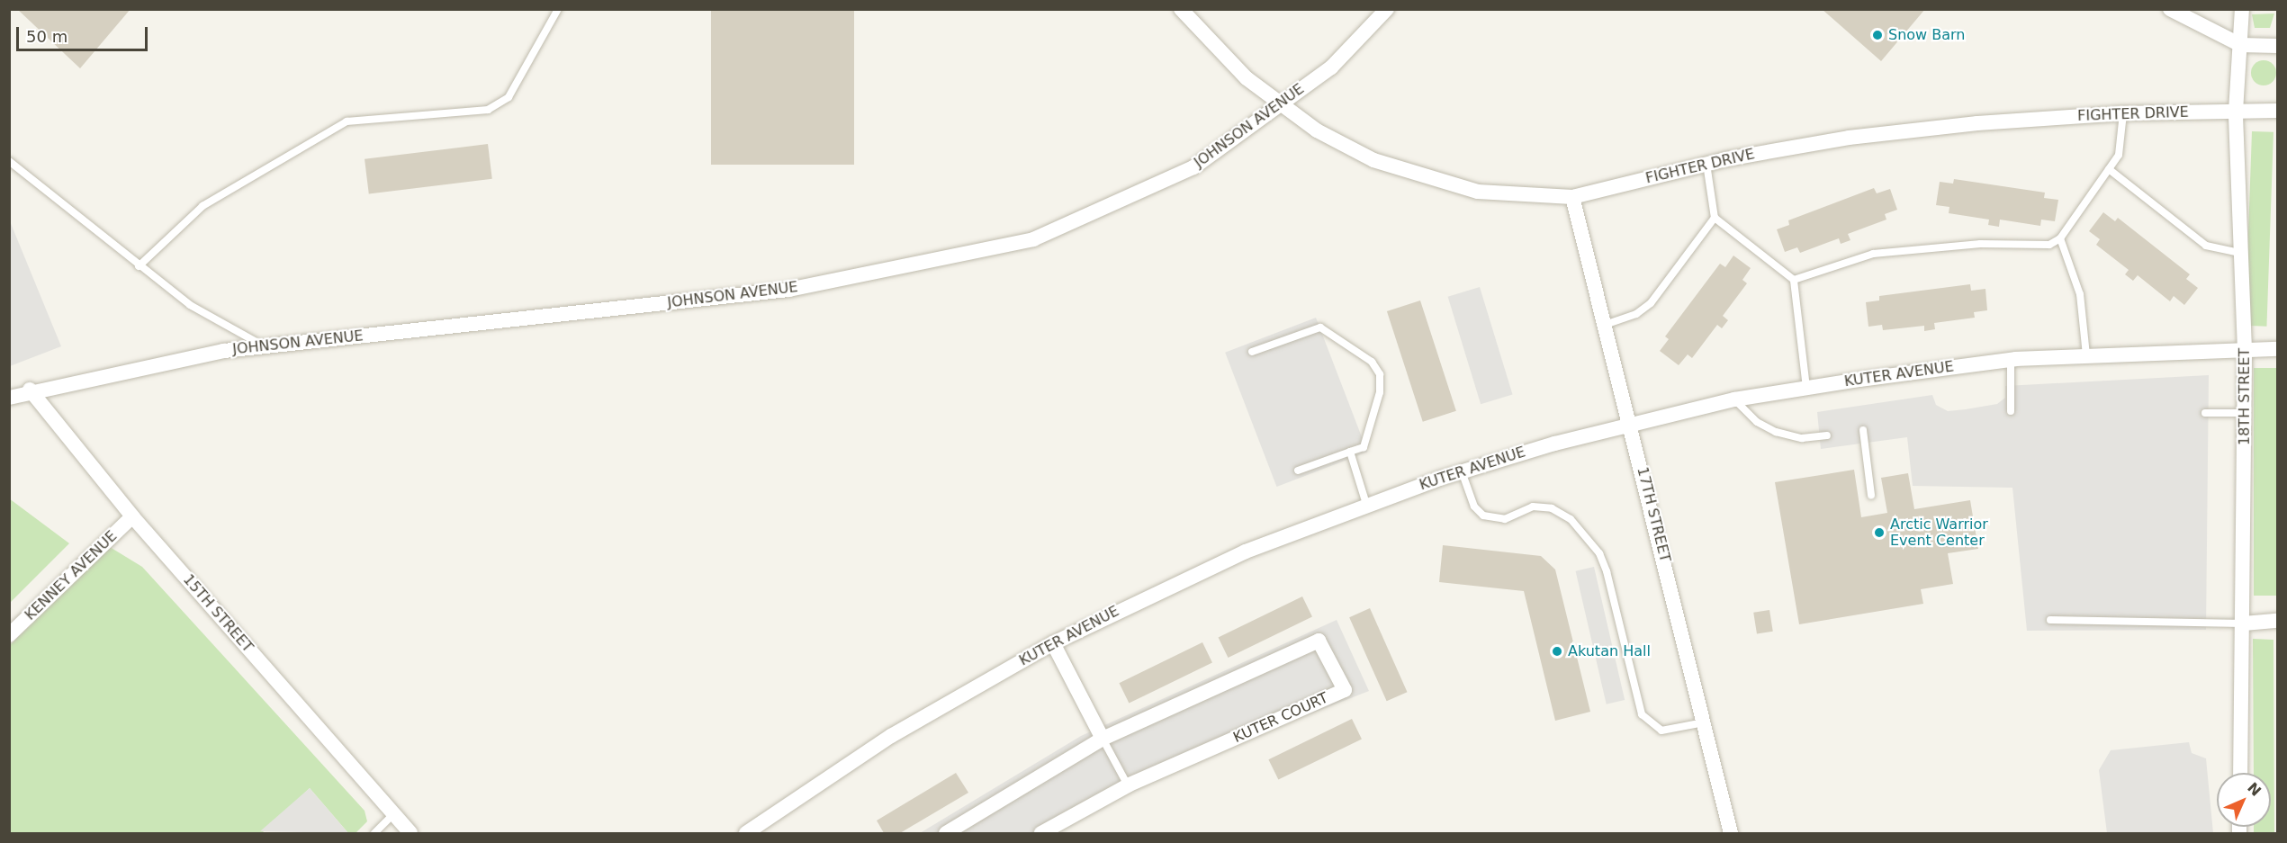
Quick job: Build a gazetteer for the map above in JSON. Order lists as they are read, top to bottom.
{
  "streets": {
    "street": [
      "FIGHTER DRIVE",
      "JOHNSON AVENUE",
      "KUTER AVENUE",
      "18TH STREET",
      "17TH STREET",
      "KENNEY AVENUE",
      "15TH STREET",
      "KUTER COURT"
    ]
  },
  "crossings": [
    ["FIGHTER DRIVE", "JOHNSON AVENUE"],
    ["FIGHTER DRIVE", "18TH STREET"],
    ["FIGHTER DRIVE", "17TH STREET"],
    ["JOHNSON AVENUE", "15TH STREET"],
    ["KUTER AVENUE", "18TH STREET"],
    ["KUTER AVENUE", "17TH STREET"],
    ["KENNEY AVENUE", "15TH STREET"]
  ],
  "places": ["Snow Barn", "Arctic Warrior Event Center", "Akutan Hall"],
  "scale_bar": "50 m",
  "north": "top right"
}
